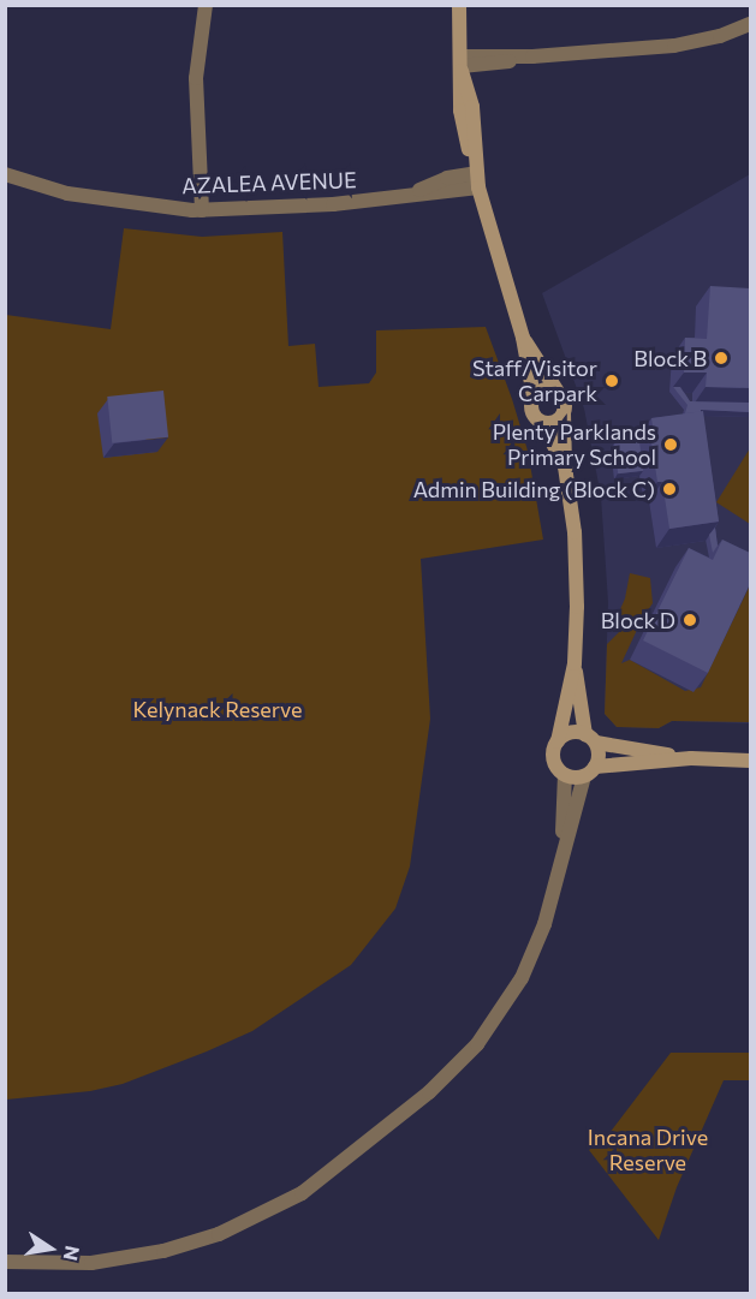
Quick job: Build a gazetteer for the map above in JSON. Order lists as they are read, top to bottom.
{
  "streets": {
    "street": ["AZALEA AVENUE"]
  },
  "parks": ["Kelynack Reserve", "Incana Drive Reserve"],
  "places": [
    "Block B",
    "Staff/Visitor Carpark",
    "Plenty Parklands Primary School",
    "Admin Building (Block C)",
    "Block D"
  ],
  "north": "right"
}
